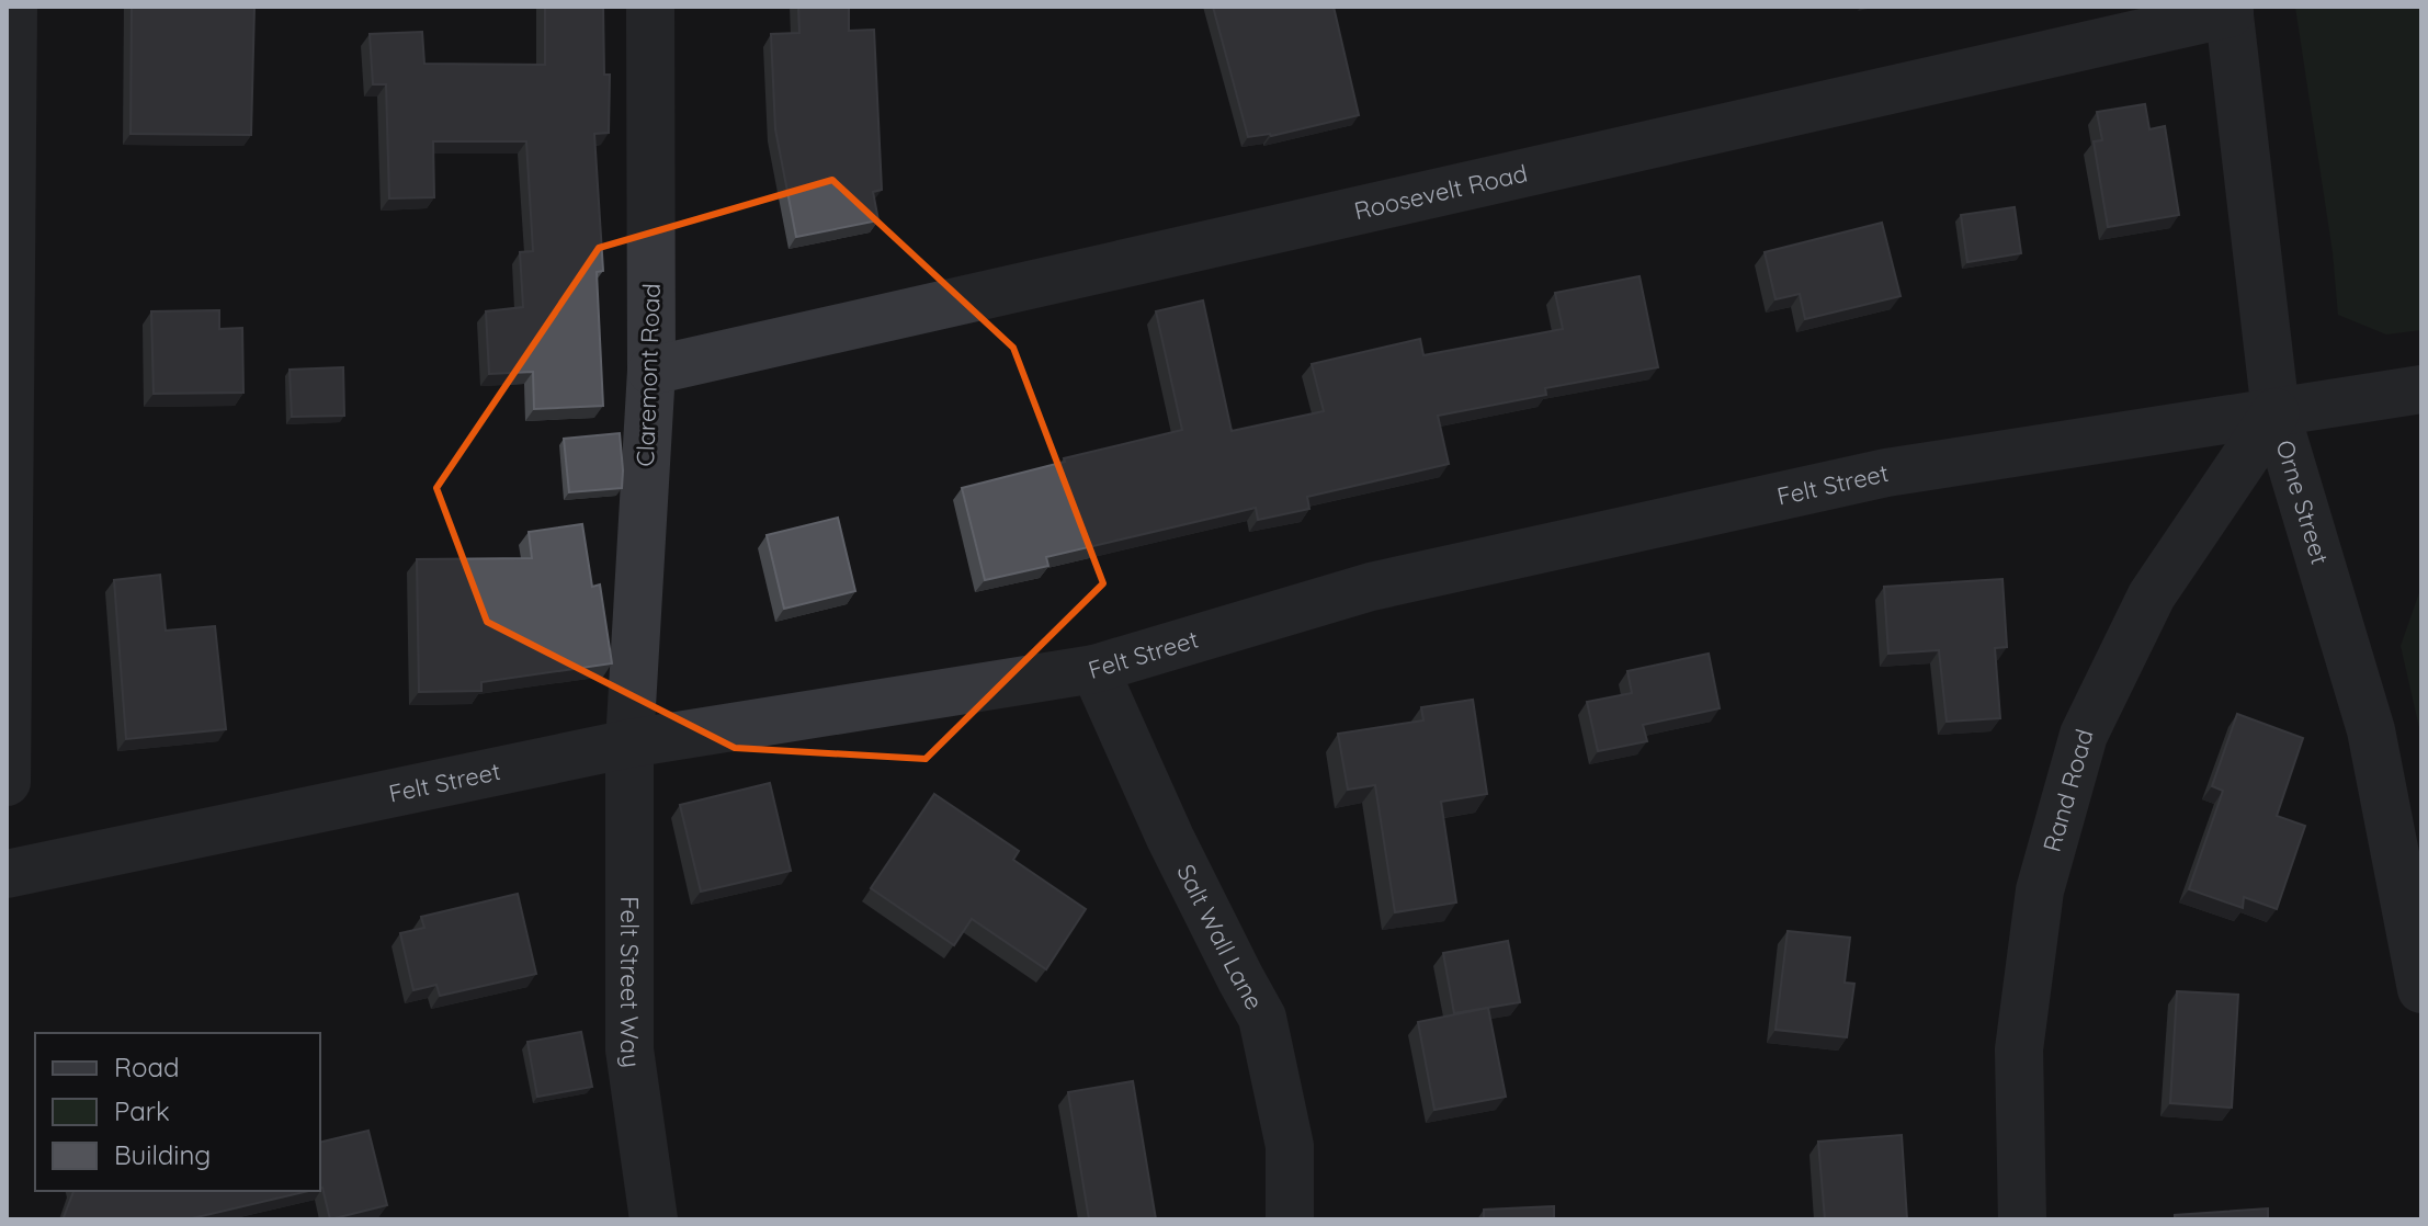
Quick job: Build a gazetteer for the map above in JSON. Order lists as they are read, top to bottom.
{
  "streets": {
    "street": [
      "Roosevelt Road",
      "Claremont Road",
      "Felt Street",
      "Orne Street",
      "Rand Road",
      "Salt Wall Lane",
      "Felt Street Way"
    ]
  },
  "crossings": [
    ["Roosevelt Road", "Claremont Road"],
    ["Roosevelt Road", "Orne Street"],
    ["Claremont Road", "Felt Street"],
    ["Claremont Road", "Felt Street Way"],
    ["Felt Street", "Orne Street"],
    ["Felt Street", "Rand Road"],
    ["Felt Street", "Salt Wall Lane"],
    ["Felt Street", "Felt Street Way"],
    ["Orne Street", "Rand Road"]
  ],
  "legend": ["Road", "Park", "Building"]
}
